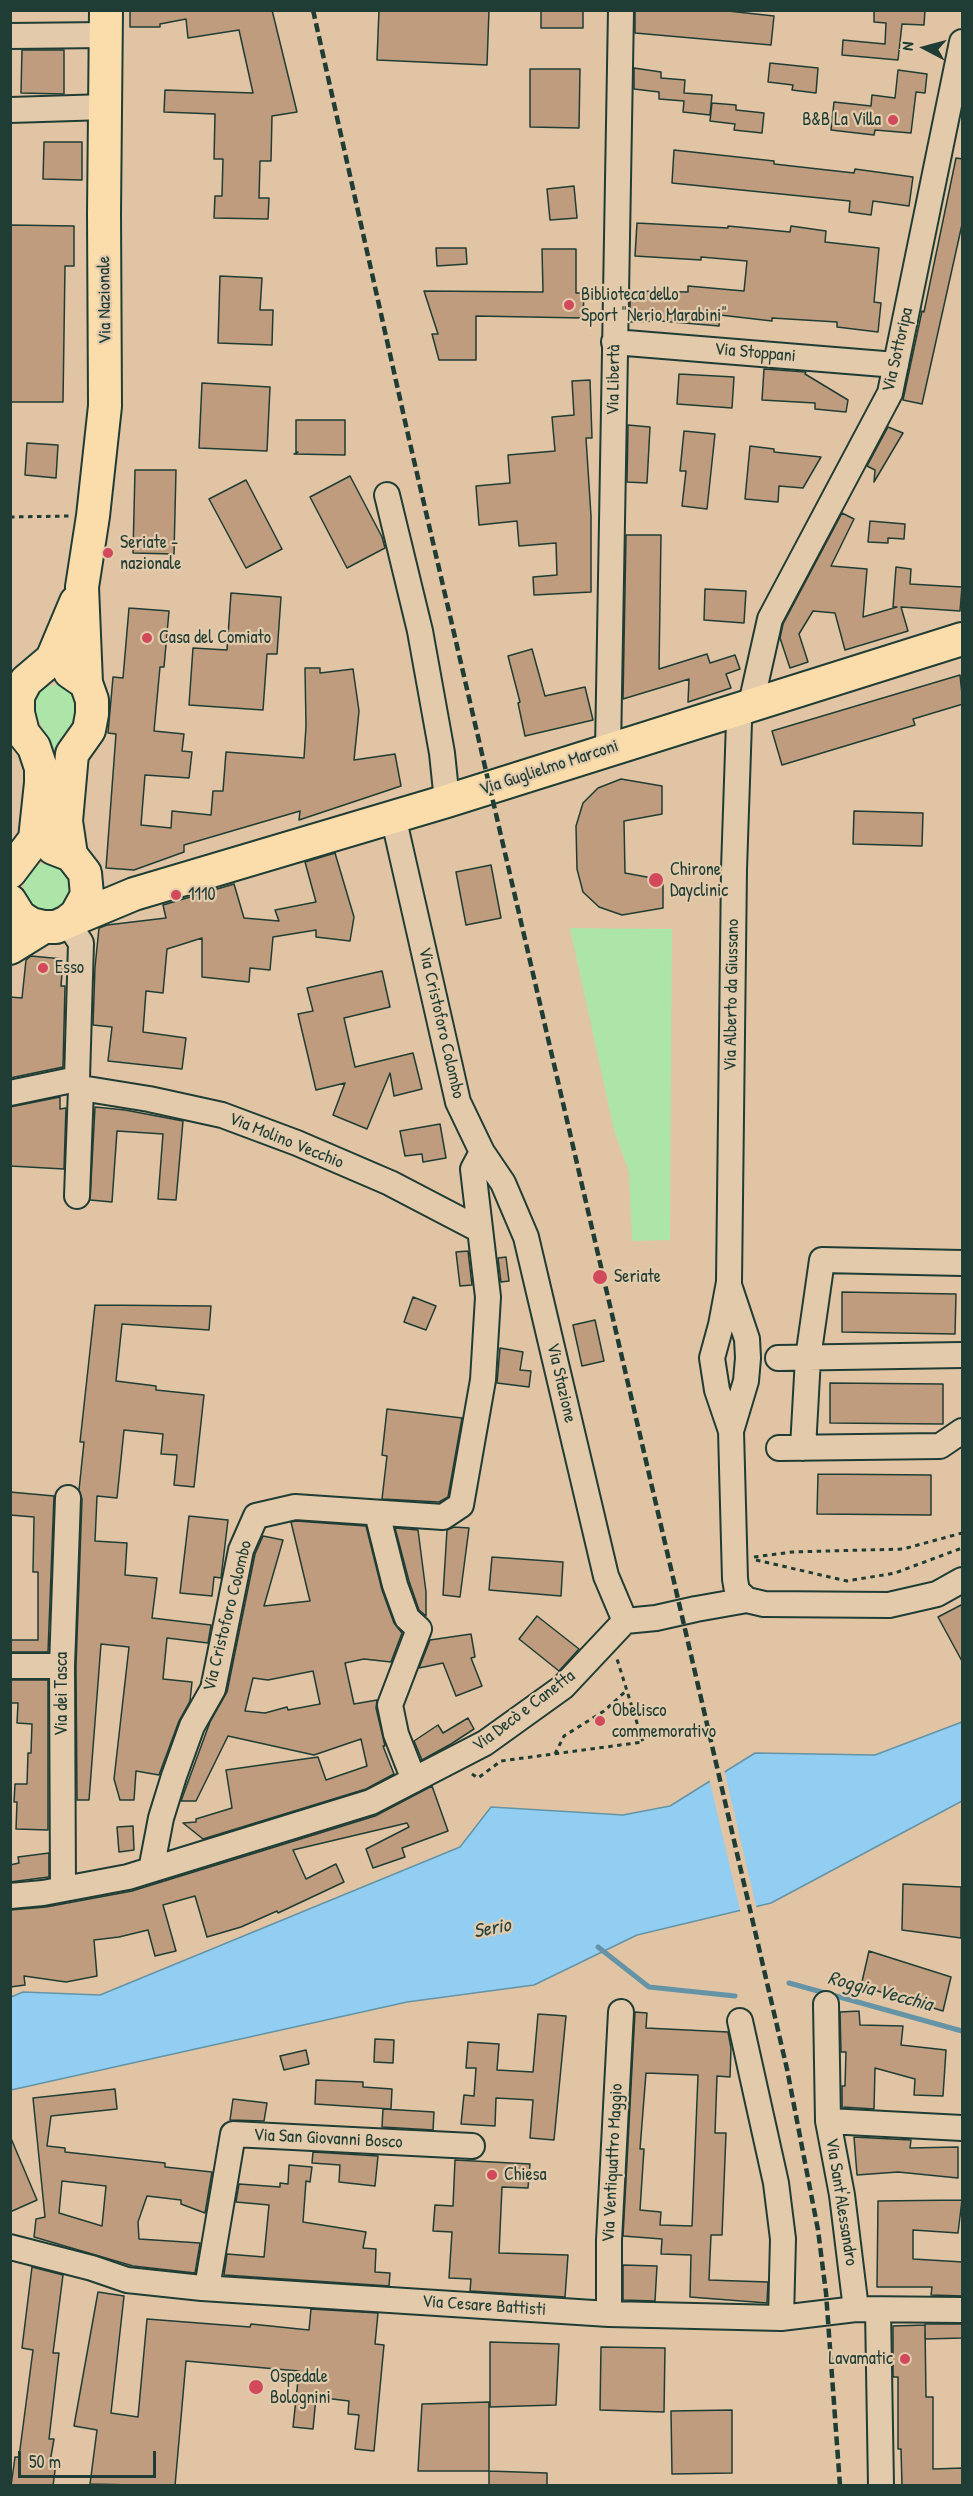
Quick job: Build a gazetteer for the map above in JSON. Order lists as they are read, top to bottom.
{
  "streets": {
    "main road": ["Via Nazionale", "Via Guglielmo Marconi"],
    "street": [
      "Via Sottoripa",
      "Via Stoppani",
      "Via Libertà",
      "Via Alberto da Giussano",
      "Via Cristoforo Colombo",
      "Via Molino Vecchio",
      "Via Stazione",
      "Via dei Tasca",
      "Via Decò e Canetta",
      "Via San Giovanni Bosco",
      "Via Ventiquattro Maggio",
      "Via Sant'Alessandro",
      "Via Cesare Battisti"
    ]
  },
  "crossings": [
    ["Via Nazionale", "Via Guglielmo Marconi"],
    ["Via Sottoripa", "Via Stoppani"],
    ["Via Sottoripa", "Via Guglielmo Marconi"],
    ["Via Sottoripa", "Via Alberto da Giussano"],
    ["Via Stoppani", "Via Libertà"],
    ["Via Libertà", "Via Guglielmo Marconi"],
    ["Via Guglielmo Marconi", "Via Alberto da Giussano"],
    ["Via Guglielmo Marconi", "Via Cristoforo Colombo"],
    ["Via Cristoforo Colombo", "Via Molino Vecchio"],
    ["Via Cristoforo Colombo", "Via Stazione"],
    ["Via Cristoforo Colombo", "Via Decò e Canetta"],
    ["Via Stazione", "Via Decò e Canetta"],
    ["Via dei Tasca", "Via Decò e Canetta"],
    ["Via San Giovanni Bosco", "Via Cesare Battisti"],
    ["Via Ventiquattro Maggio", "Via Cesare Battisti"],
    ["Via Sant'Alessandro", "Via Cesare Battisti"]
  ],
  "water": ["Serio", "Roggia Vecchia"],
  "places": [
    "B&B La Villa",
    "Biblioteca dello Sport \"Nerio Marabini\"",
    "Seriate - nazionale",
    "Casa del Comiato",
    "Chirone Dayclinic",
    "1110",
    "Esso",
    "Seriate",
    "Obelisco commemorativo",
    "Chiesa",
    "Lavamatic",
    "Ospedale Bolognini"
  ],
  "scale_bar": "50 m",
  "north": "left"
}
